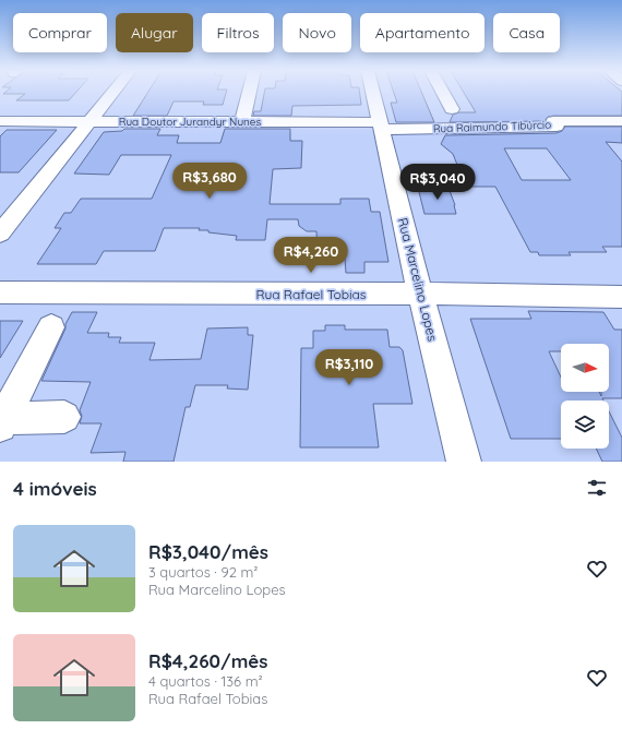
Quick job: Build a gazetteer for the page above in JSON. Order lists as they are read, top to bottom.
{
  "streets": {
    "street": [
      "Rua Doutor Jurandyr Nunes",
      "Rua Raimundo Tibúrcio",
      "Rua Marcelino Lopes",
      "Rua Rafael Tobias"
    ]
  },
  "crossings": [
    ["Rua Doutor Jurandyr Nunes", "Rua Raimundo Tibúrcio"],
    ["Rua Doutor Jurandyr Nunes", "Rua Marcelino Lopes"],
    ["Rua Raimundo Tibúrcio", "Rua Marcelino Lopes"],
    ["Rua Marcelino Lopes", "Rua Rafael Tobias"]
  ],
  "north": "right",
  "page": {
    "chip": [
      "Comprar",
      "Alugar",
      "Filtros",
      "Novo",
      "Apartamento",
      "Casa"
    ],
    "price": [
      "R$3,680",
      "R$3,040",
      "R$4,260",
      "R$3,110"
    ],
    "heading": "4 imóveis",
    "list": [
      {
        "name": "R$3,040/mês",
        "note": "3 quartos · 92 m² · Rua Marcelino Lopes"
      },
      {
        "name": "R$4,260/mês",
        "note": "4 quartos · 136 m² · Rua Rafael Tobias"
      }
    ]
  }
}
